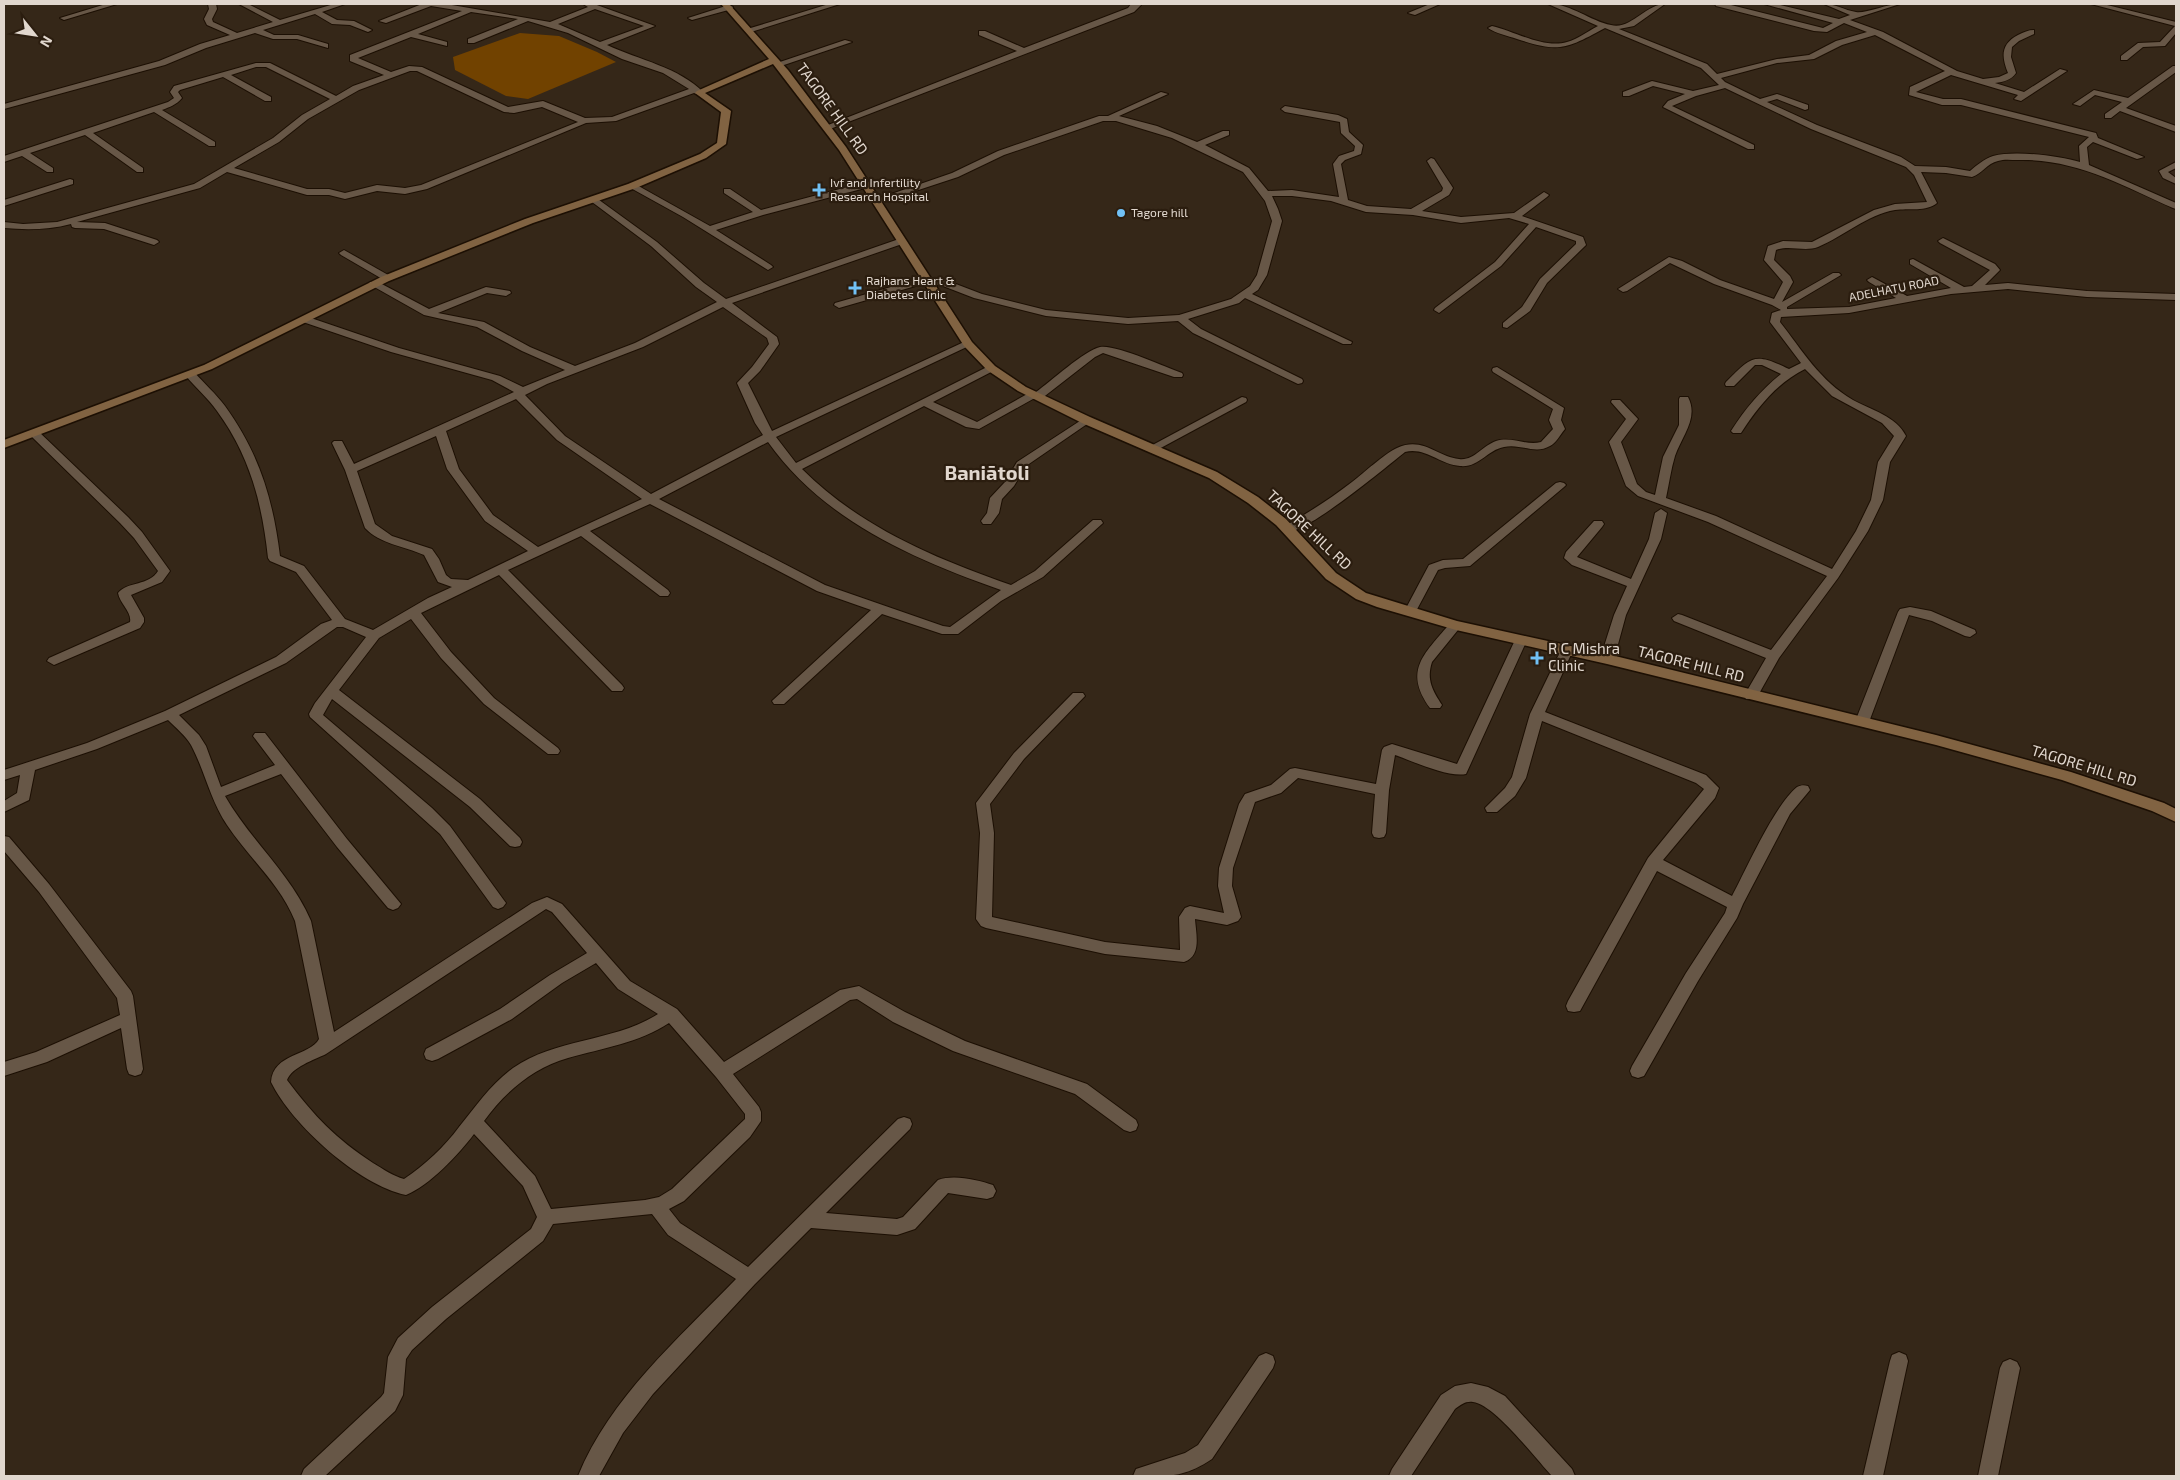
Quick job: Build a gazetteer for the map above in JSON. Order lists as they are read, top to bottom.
{
  "streets": {
    "main road": ["TAGORE HILL RD"],
    "street": ["ADELHATU ROAD"]
  },
  "districts": ["Baniātoli"],
  "places": {
    "health": ["Ivf and Infertility Research Hospital", "Rajhans Heart & Diabetes Clinic", "R C Mishra Clinic"],
    "other": ["Tagore hill"]
  },
  "north": "bottom right"
}
